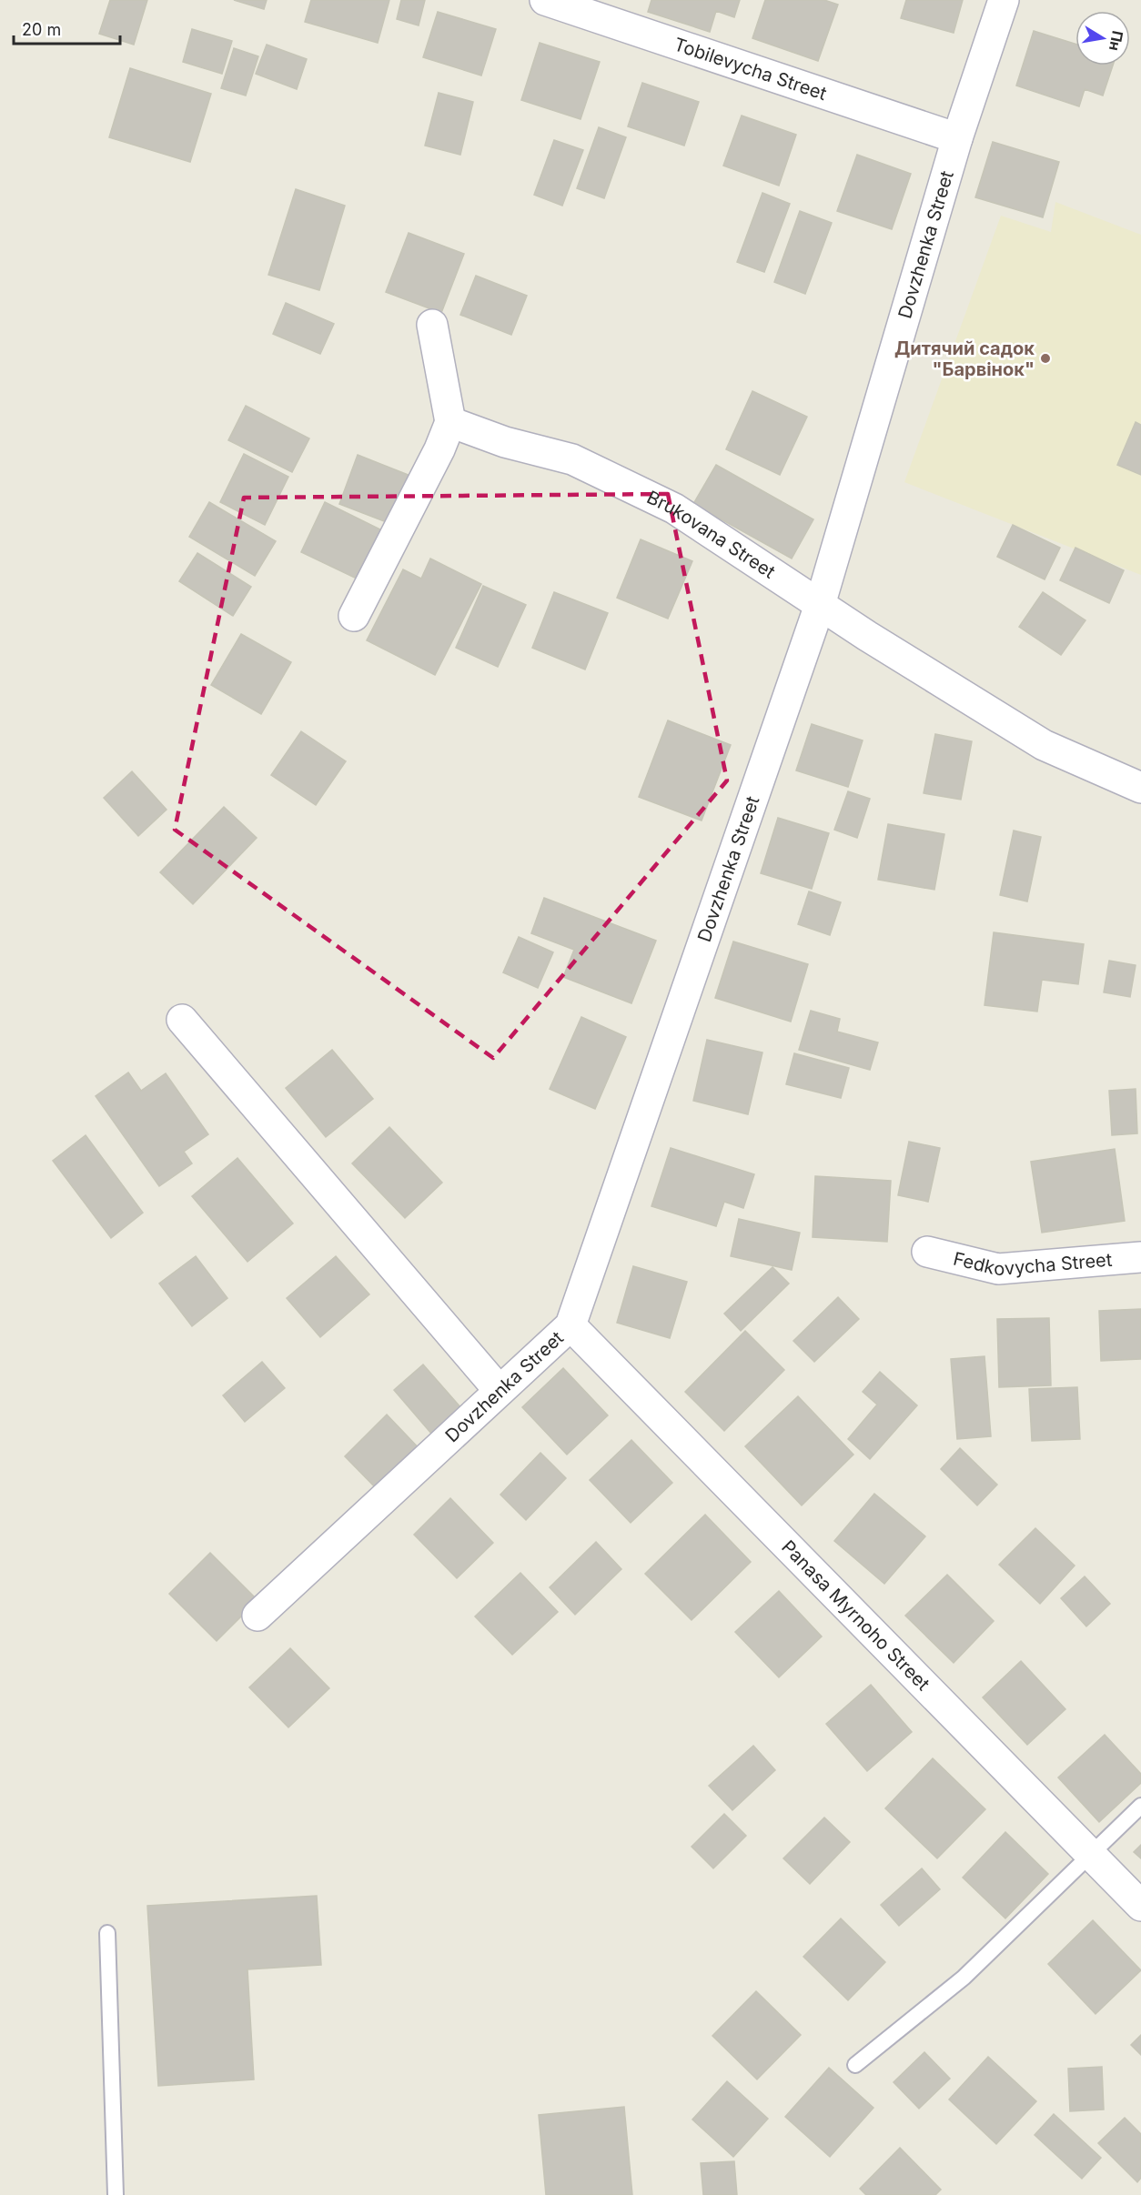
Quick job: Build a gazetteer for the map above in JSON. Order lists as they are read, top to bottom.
{
  "streets": {
    "street": [
      "Tobilevycha Street",
      "Dovzhenka Street",
      "Brukovana Street",
      "Fedkovycha Street",
      "Panasa Myrnoho Street"
    ]
  },
  "crossings": [
    ["Tobilevycha Street", "Dovzhenka Street"],
    ["Dovzhenka Street", "Brukovana Street"],
    ["Dovzhenka Street", "Panasa Myrnoho Street"]
  ],
  "places": ["Дитячий садок \"Барвінок\""],
  "scale_bar": "20 m",
  "north": "right"
}
